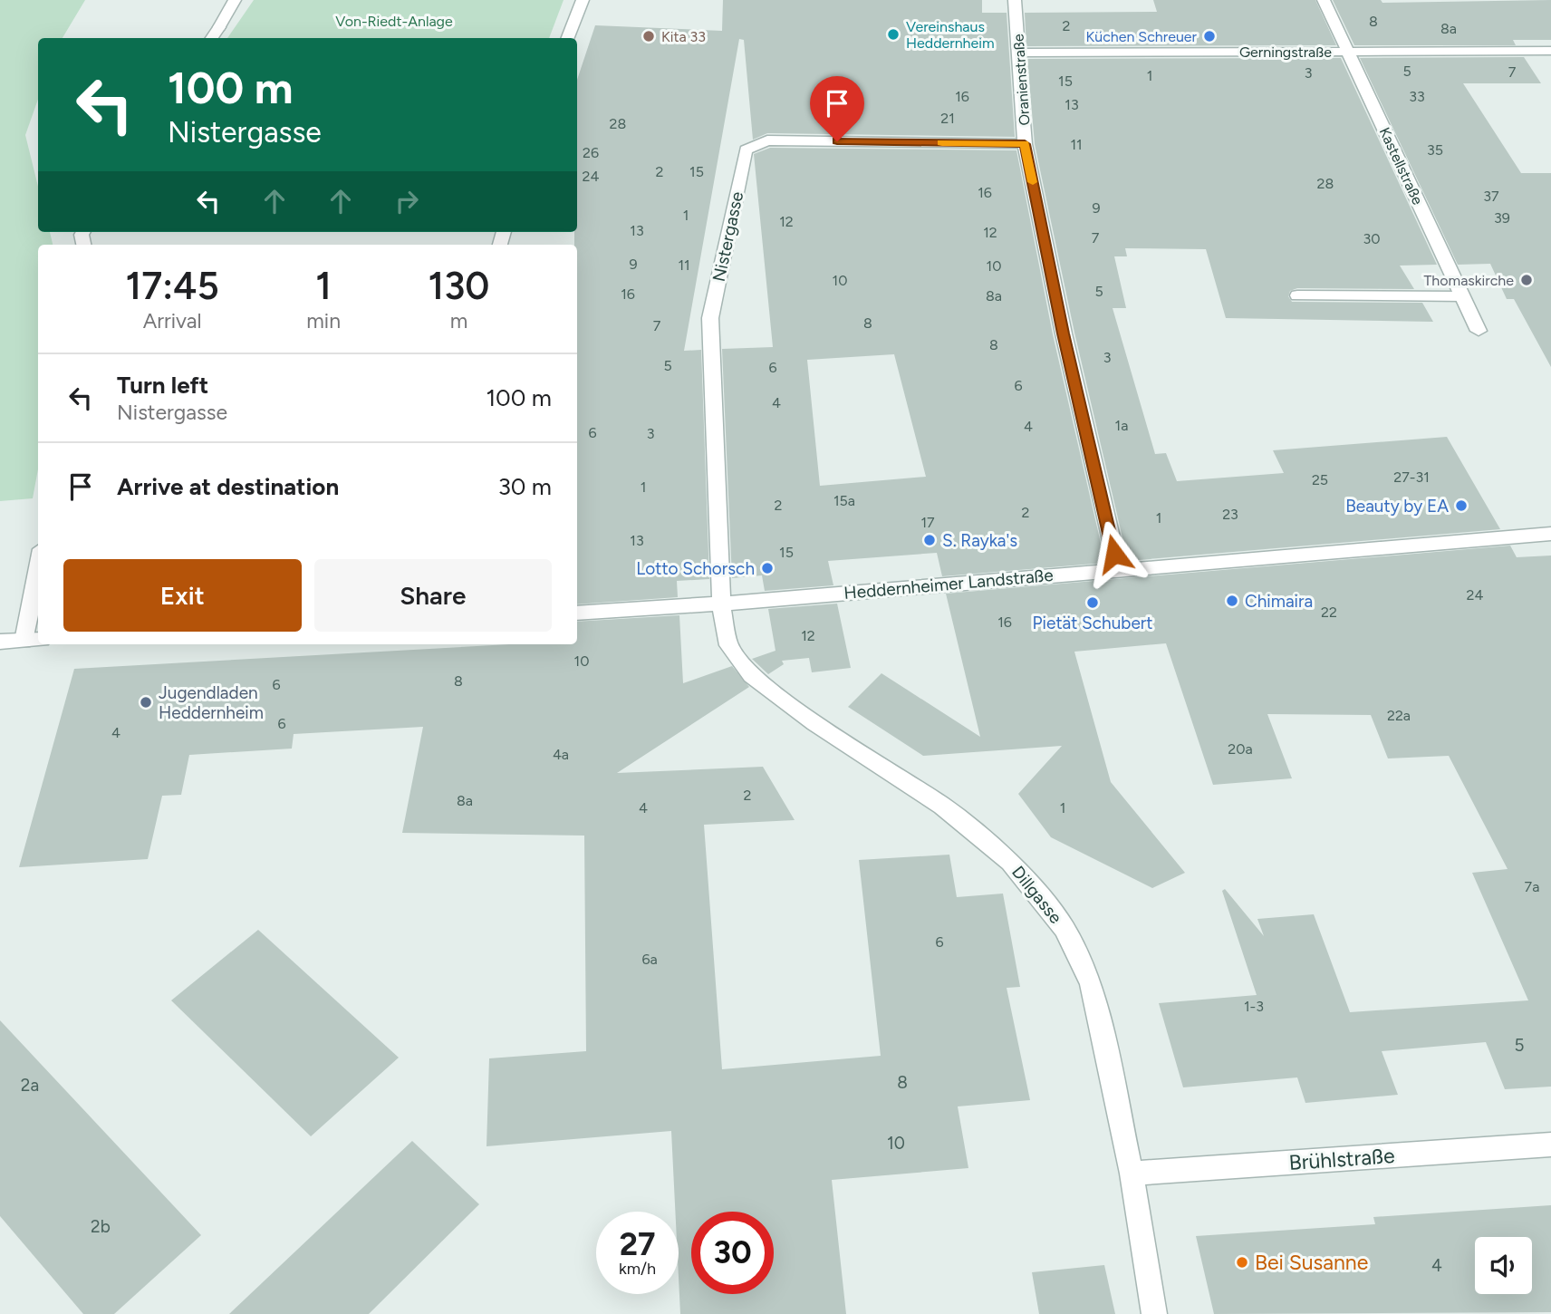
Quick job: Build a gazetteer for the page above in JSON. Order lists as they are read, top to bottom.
{
  "streets": {
    "street": [
      "Gerningstraße",
      "Oranienstraße",
      "Kastellstraße",
      "Nistergasse",
      "Heddernheimer Landstraße",
      "Dillgasse",
      "Brühlstraße"
    ]
  },
  "crossings": [
    ["Gerningstraße", "Oranienstraße"],
    ["Gerningstraße", "Kastellstraße"],
    ["Oranienstraße", "Nistergasse"],
    ["Oranienstraße", "Heddernheimer Landstraße"],
    ["Nistergasse", "Heddernheimer Landstraße"],
    ["Nistergasse", "Dillgasse"],
    ["Heddernheimer Landstraße", "Dillgasse"],
    ["Dillgasse", "Brühlstraße"]
  ],
  "parks": ["Von-Riedt-Anlage"],
  "places": [
    "Vereinshaus Heddernheim",
    "Kita 33",
    "Küchen Schreuer",
    "Thomaskirche",
    "Beauty by EA",
    "S. Rayka's",
    "Lotto Schorsch",
    "Chimaira",
    "Pietät Schubert",
    "Jugendladen Heddernheim",
    "Bei Susanne"
  ],
  "house_numbers": [
    "8",
    "2",
    "8a",
    "5",
    "7",
    "3",
    "1",
    "15",
    "16",
    "33",
    "13",
    "21",
    "28",
    "11",
    "35",
    "26",
    "2",
    "15",
    "24",
    "28",
    "16",
    "37",
    "9",
    "1",
    "39",
    "12",
    "13",
    "12",
    "7",
    "30",
    "9",
    "11",
    "10",
    "10",
    "5",
    "16",
    "8a",
    "8",
    "7",
    "8",
    "3",
    "5",
    "6",
    "6",
    "4",
    "1a",
    "4",
    "6",
    "3",
    "27-31",
    "25",
    "1",
    "15a",
    "2",
    "2",
    "23",
    "1",
    "17",
    "13",
    "15",
    "24",
    "22",
    "16",
    "12",
    "10",
    "8",
    "6",
    "22a",
    "6",
    "4",
    "20a",
    "4a",
    "2",
    "8a",
    "4",
    "1",
    "7a",
    "6",
    "6a",
    "1-3",
    "5",
    "8",
    "2a",
    "10",
    "2b",
    "4"
  ],
  "page": {
    "turn": ["100 m", "Nistergasse"],
    "eta": [
      "17:45",
      "Arrival",
      "1",
      "min",
      "130",
      "m"
    ],
    "list": [
      {
        "name": "Turn left",
        "note": "Nistergasse",
        "value": "100 m"
      },
      {
        "name": "Arrive at destination",
        "value": "30 m"
      }
    ],
    "buttons": ["Exit", "Share"],
    "speed": "27 km/h",
    "limit": "30"
  }
}
